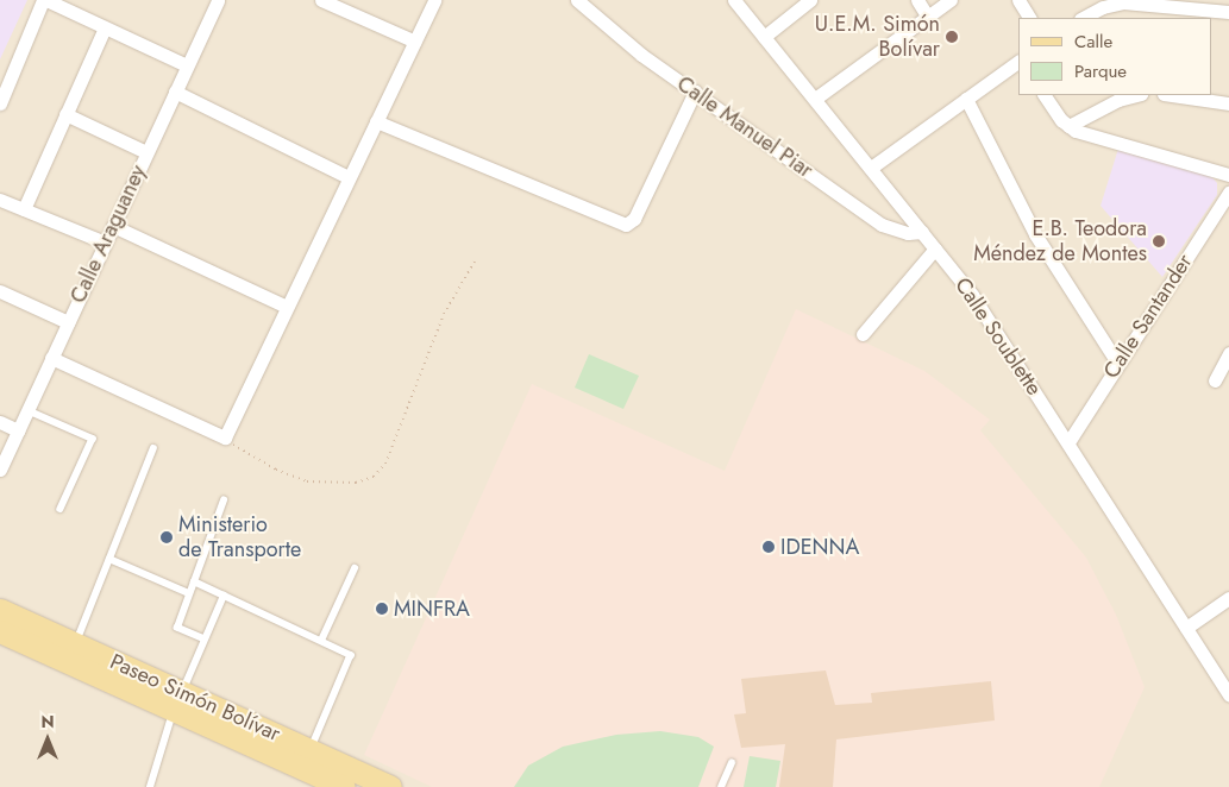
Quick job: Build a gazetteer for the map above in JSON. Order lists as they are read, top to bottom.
{
  "streets": {
    "main road": ["Paseo Simón Bolívar"],
    "street": [
      "Calle Manuel Piar",
      "Calle Araguaney",
      "Calle Santander",
      "Calle Soublette"
    ]
  },
  "crossings": [
    ["Calle Manuel Piar", "Calle Soublette"],
    ["Calle Santander", "Calle Soublette"]
  ],
  "places": [
    "U.E.M. Simón Bolívar",
    "E.B. Teodora Méndez de Montes",
    "Ministerio de Transporte",
    "IDENNA",
    "MINFRA"
  ],
  "legend": ["Calle", "Parque"],
  "north": "top"
}
